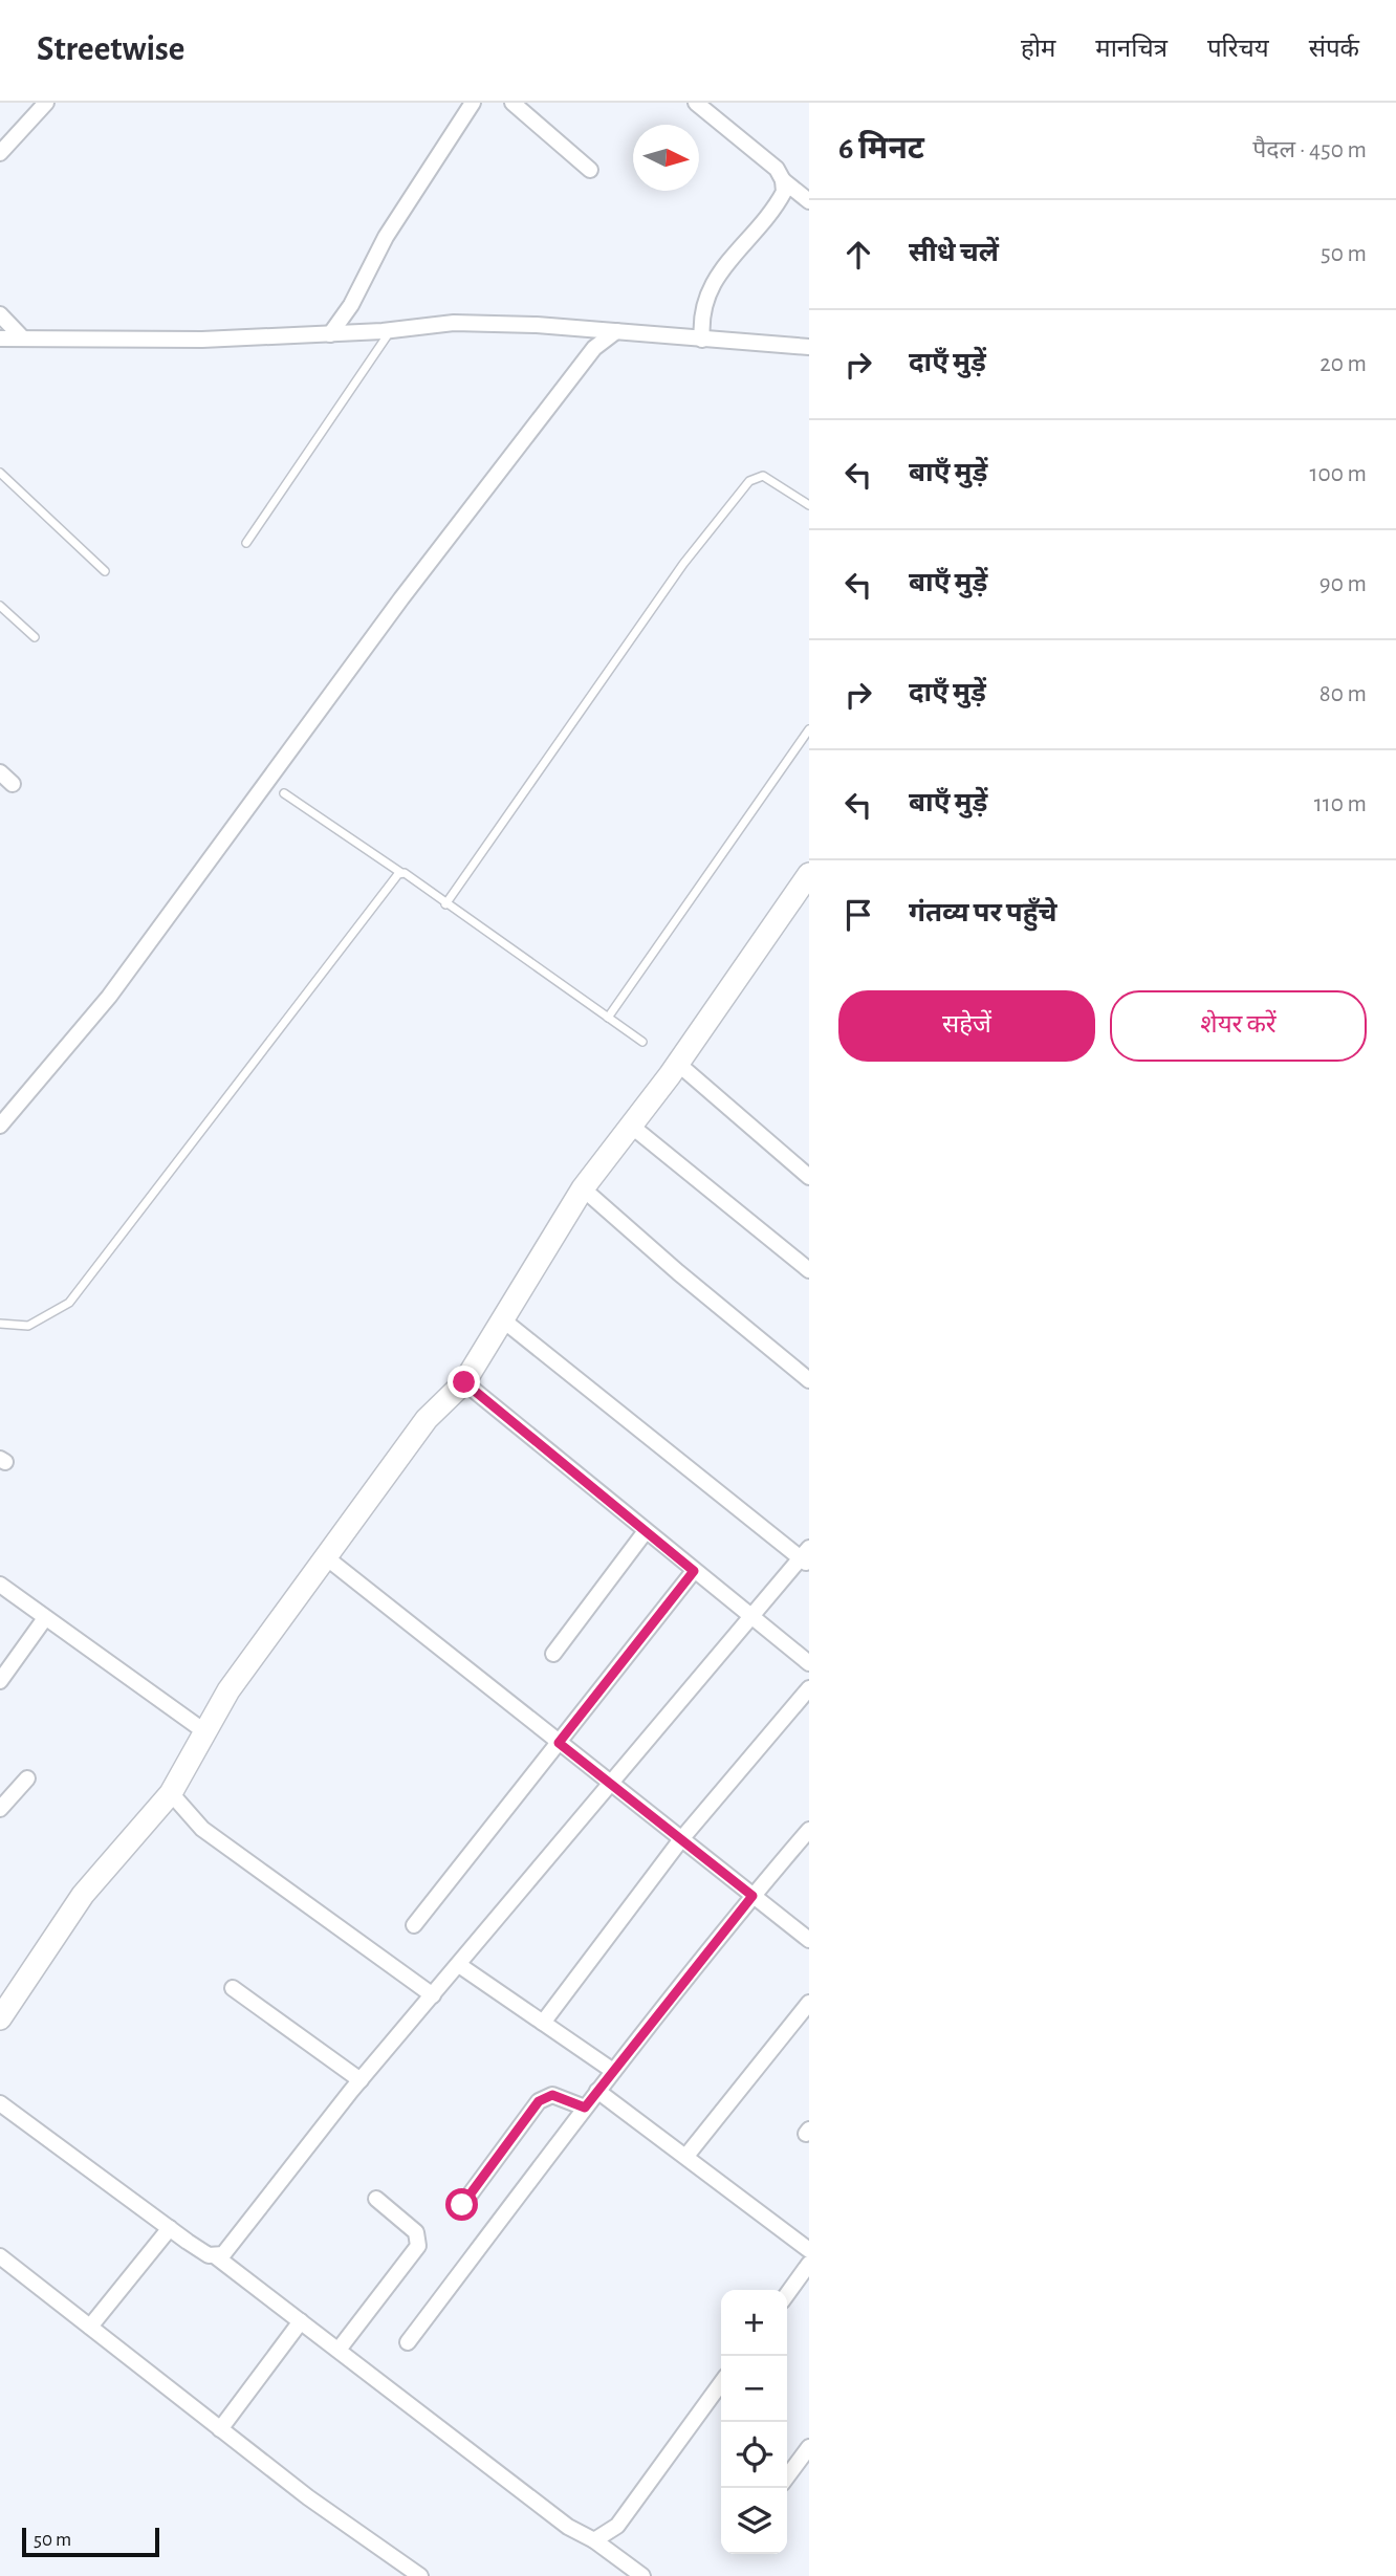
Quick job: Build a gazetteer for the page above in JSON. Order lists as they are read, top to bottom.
{
  "scale_bar": "50 m",
  "north": "right",
  "page": {
    "header": "Streetwise",
    "nav": [
      "होम",
      "मानचित्र",
      "परिचय",
      "संपर्क"
    ],
    "heading": ["6 मिनट", "पैदल · 450 m"],
    "list": [
      ["सीधे चलें", "50 m"],
      ["दाएँ मुड़ें", "20 m"],
      ["बाएँ मुड़ें", "100 m"],
      ["बाएँ मुड़ें", "90 m"],
      ["दाएँ मुड़ें", "80 m"],
      ["बाएँ मुड़ें", "110 m"],
      "गंतव्य पर पहुँचे"
    ],
    "buttons": ["सहेजें", "शेयर करें"],
    "map_buttons": ["+", "−"],
    "scale": "50 m"
  }
}
